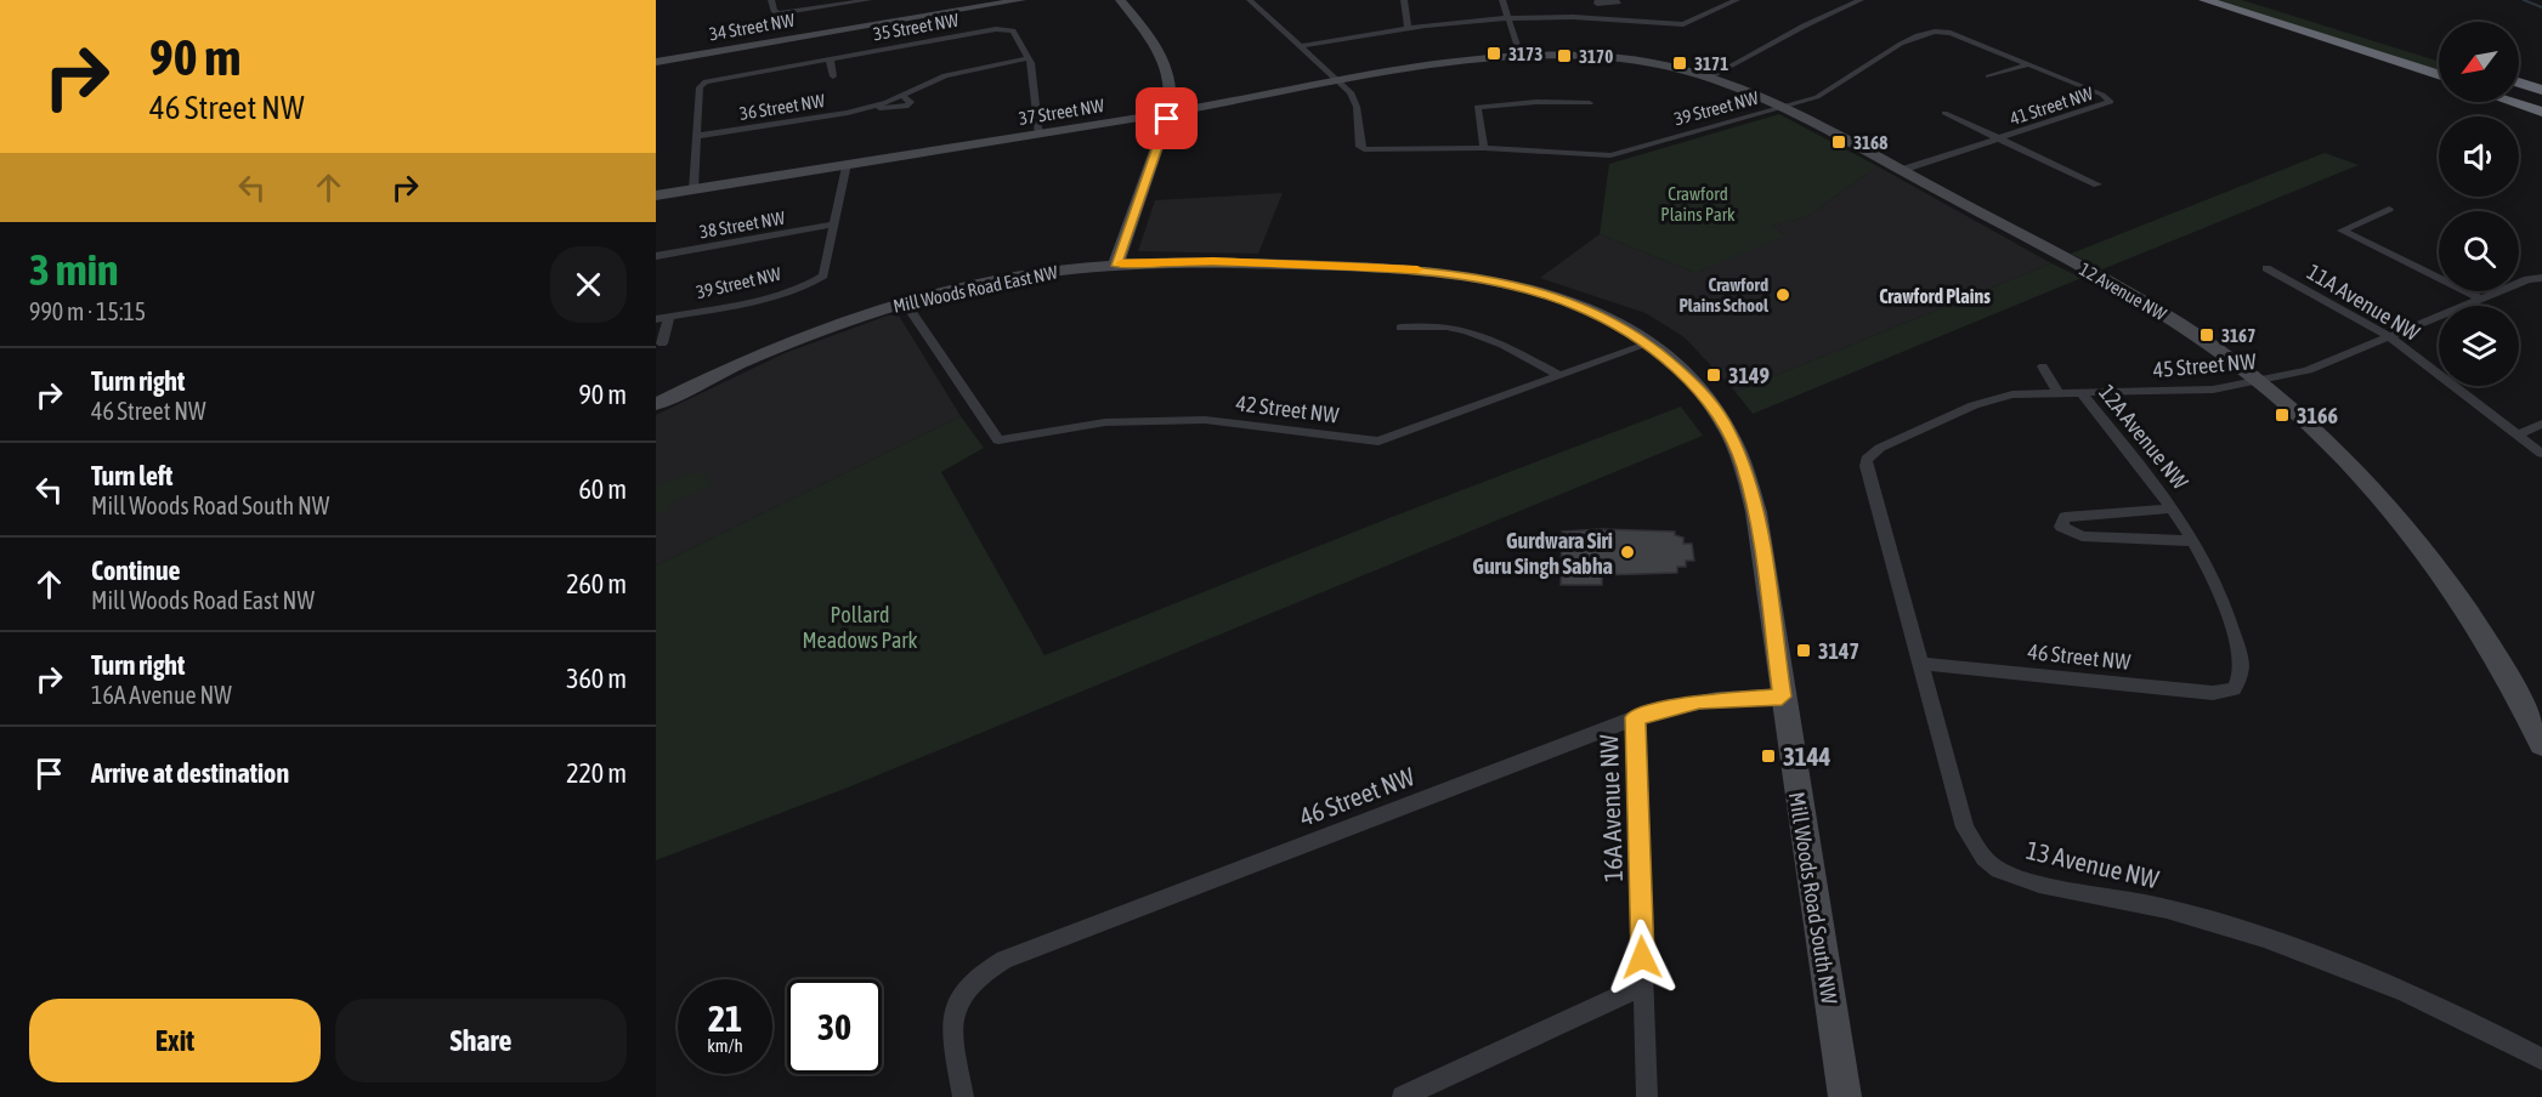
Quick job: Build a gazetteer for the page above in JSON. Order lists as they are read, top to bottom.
{
  "streets": {
    "street": [
      "34 Street NW",
      "35 Street NW",
      "41 Street NW",
      "36 Street NW",
      "39 Street NW",
      "37 Street NW",
      "38 Street NW",
      "Mill Woods Road East NW",
      "12 Avenue NW",
      "11A Avenue NW",
      "45 Street NW",
      "42 Street NW",
      "12A Avenue NW",
      "46 Street NW",
      "16A Avenue NW",
      "13 Avenue NW",
      "Mill Woods Road South NW"
    ]
  },
  "crossings": [
    ["35 Street NW", "36 Street NW"],
    ["41 Street NW", "39 Street NW"],
    ["41 Street NW", "12 Avenue NW"],
    ["39 Street NW", "37 Street NW"],
    ["39 Street NW", "38 Street NW"],
    ["39 Street NW", "12 Avenue NW"],
    ["37 Street NW", "12 Avenue NW"],
    ["Mill Woods Road East NW", "42 Street NW"],
    ["Mill Woods Road East NW", "Mill Woods Road South NW"],
    ["12 Avenue NW", "45 Street NW"],
    ["11A Avenue NW", "45 Street NW"],
    ["45 Street NW", "12A Avenue NW"],
    ["45 Street NW", "13 Avenue NW"],
    ["42 Street NW", "Mill Woods Road South NW"],
    ["12A Avenue NW", "46 Street NW"],
    ["46 Street NW", "16A Avenue NW"],
    ["46 Street NW", "13 Avenue NW"],
    ["46 Street NW", "Mill Woods Road South NW"]
  ],
  "districts": ["Crawford Plains"],
  "parks": ["Crawford Plains Park", "Pollard Meadows Park"],
  "places": {
    "transit": [
      "3173",
      "3170",
      "3171",
      "3168",
      "3167",
      "3149",
      "3166",
      "3147",
      "3144"
    ],
    "other": ["Crawford Plains School", "Gurdwara Siri Guru Singh Sabha"]
  },
  "north": "bottom left",
  "page": {
    "turn": ["90 m", "46 Street NW"],
    "heading": ["3 min", "990 m · 15:15"],
    "list": [
      {
        "name": "Turn right",
        "note": "46 Street NW",
        "value": "90 m"
      },
      {
        "name": "Turn left",
        "note": "Mill Woods Road South NW",
        "value": "60 m"
      },
      {
        "name": "Continue",
        "note": "Mill Woods Road East NW",
        "value": "260 m"
      },
      {
        "name": "Turn right",
        "note": "16A Avenue NW",
        "value": "360 m"
      },
      {
        "name": "Arrive at destination",
        "value": "220 m"
      }
    ],
    "speed": "21 km/h",
    "limit": "30",
    "buttons": ["Exit", "Share"]
  }
}
